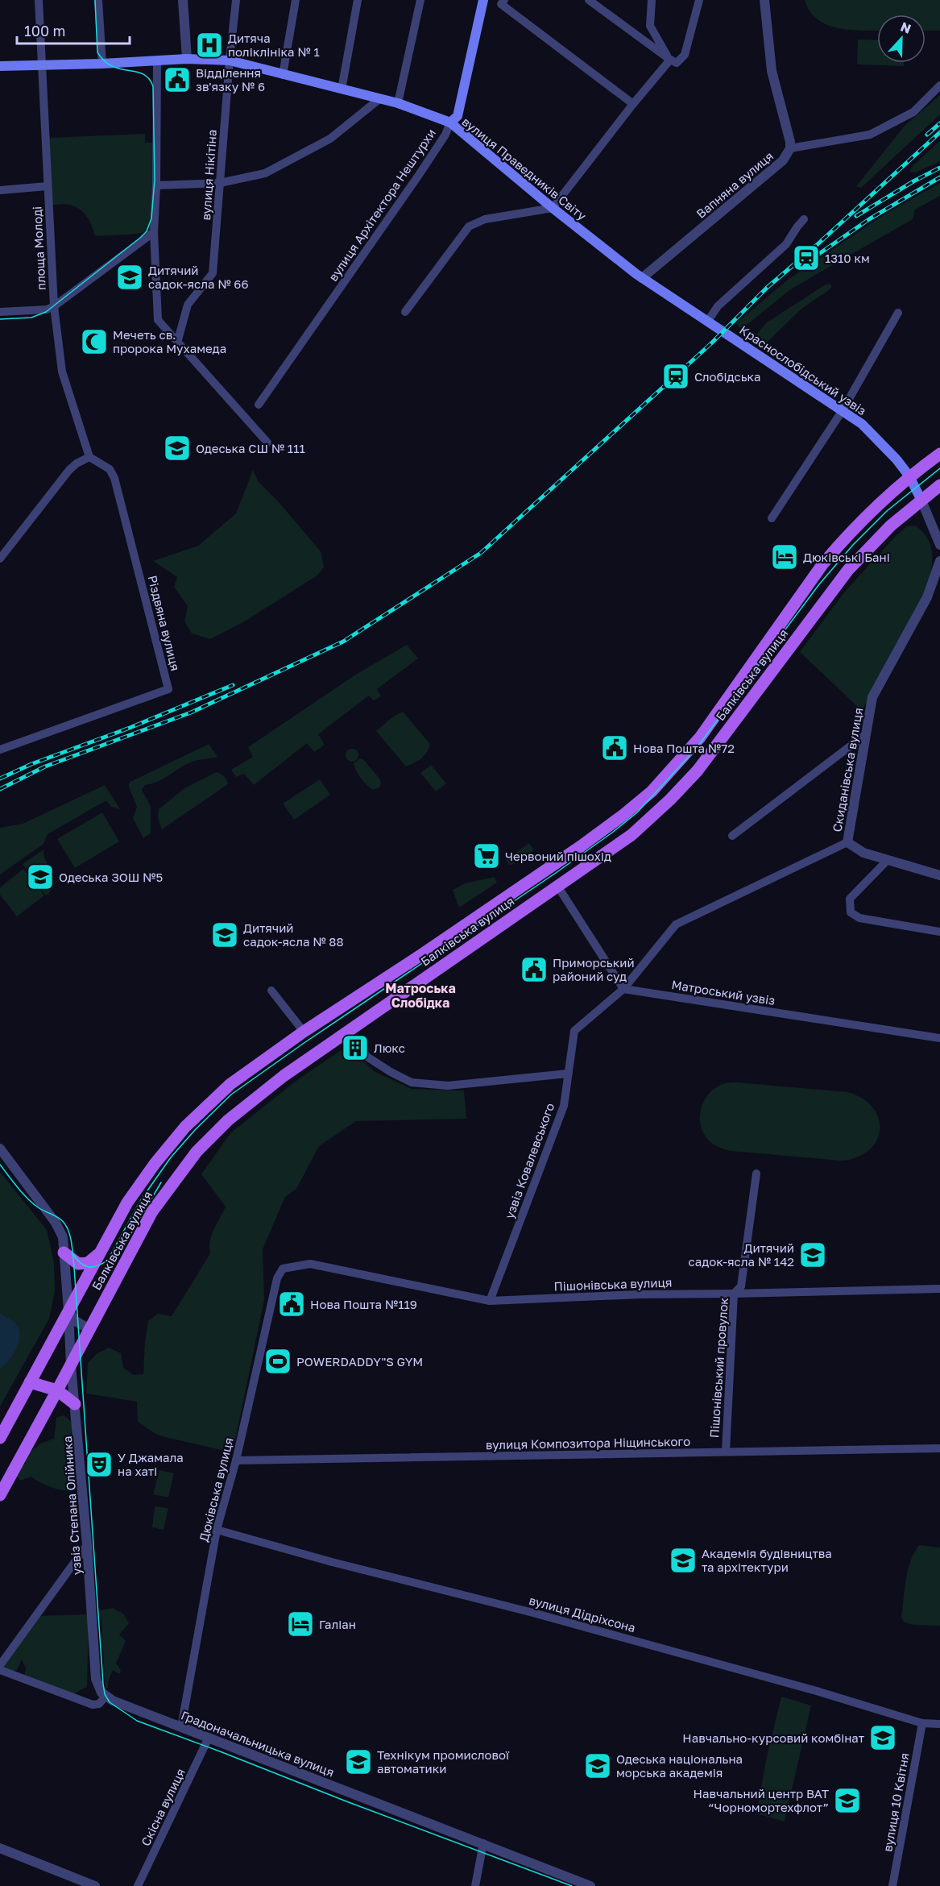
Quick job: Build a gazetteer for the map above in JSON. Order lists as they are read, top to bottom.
{
  "streets": {
    "main road": [
      "вулиця Праведників Світу",
      "вулиця Архітектора Нештурхи",
      "Краснослобідський узвіз",
      "Балківська вулиця"
    ],
    "street": [
      "вулиця Нікітіна",
      "Вапняна вулиця",
      "площа Молоді",
      "Різдвяна вулиця",
      "Скиданівська вулиця",
      "Матроський узвіз",
      "узвіз Ковалевського",
      "Пішонівська вулиця",
      "Пішонівський провулок",
      "вулиця Композитора Ніщинського",
      "Дюківська вулиця",
      "узвіз Степана Олійника",
      "вулиця Дідріхсона",
      "Градоначальницька вулиця",
      "вулиця 10 Квітня",
      "Cкісна вулиця"
    ]
  },
  "crossings": [
    ["вулиця Праведників Світу", "вулиця Нікітіна"],
    ["вулиця Праведників Світу", "Вапняна вулиця"],
    ["вулиця Праведників Світу", "вулиця Архітектора Нештурхи"],
    ["вулиця Праведників Світу", "площа Молоді"],
    ["вулиця Праведників Світу", "Краснослобідський узвіз"],
    ["Краснослобідський узвіз", "Балківська вулиця"],
    ["Балківська вулиця", "узвіз Степана Олійника"],
    ["Скиданівська вулиця", "Матроський узвіз"],
    ["Скиданівська вулиця", "узвіз Ковалевського"],
    ["Матроський узвіз", "узвіз Ковалевського"],
    ["узвіз Ковалевського", "Пішонівська вулиця"],
    ["Пішонівська вулиця", "Пішонівський провулок"],
    ["Пішонівська вулиця", "Дюківська вулиця"],
    ["Пішонівський провулок", "вулиця Композитора Ніщинського"],
    ["вулиця Композитора Ніщинського", "Дюківська вулиця"],
    ["Дюківська вулиця", "вулиця Дідріхсона"],
    ["Дюківська вулиця", "Градоначальницька вулиця"],
    ["узвіз Степана Олійника", "Градоначальницька вулиця"],
    ["вулиця Дідріхсона", "вулиця 10 Квітня"],
    ["Градоначальницька вулиця", "Cкісна вулиця"]
  ],
  "districts": ["Матроська Слобідка"],
  "places": {
    "hospital": ["Дитяча поліклініка № 1"],
    "public building": [
      "Відділення зв'язку № 6",
      "Нова Пошта №72",
      "Приморський районий суд",
      "Нова Пошта №119"
    ],
    "station": ["1310 км", "Слобідська"],
    "school or university": [
      "Дитячий садок-ясла № 66",
      "Одеська СШ № 111",
      "Одеська ЗОШ №5",
      "Дитячий садок-ясла № 88",
      "Дитячий садок-ясла № 142",
      "Академія будівництва та архітектури",
      "Навчально-курсовий комбінат",
      "Технікум промислової автоматики",
      "Одеська національна морська академія",
      "Навчальний центр ВАТ “Чорномортехфлот”"
    ],
    "mosque": ["Мечеть св. пророка Мухамеда"],
    "hotel": ["Дюківські Бані", "Галіан"],
    "supermarket": ["Червоний пішохід"],
    "building": ["Люкс"],
    "sports": ["POWERDADDY\"S GYM"],
    "theatre": ["У Джамала на хаті"]
  },
  "scale_bar": "100 m",
  "north": "top"
}
